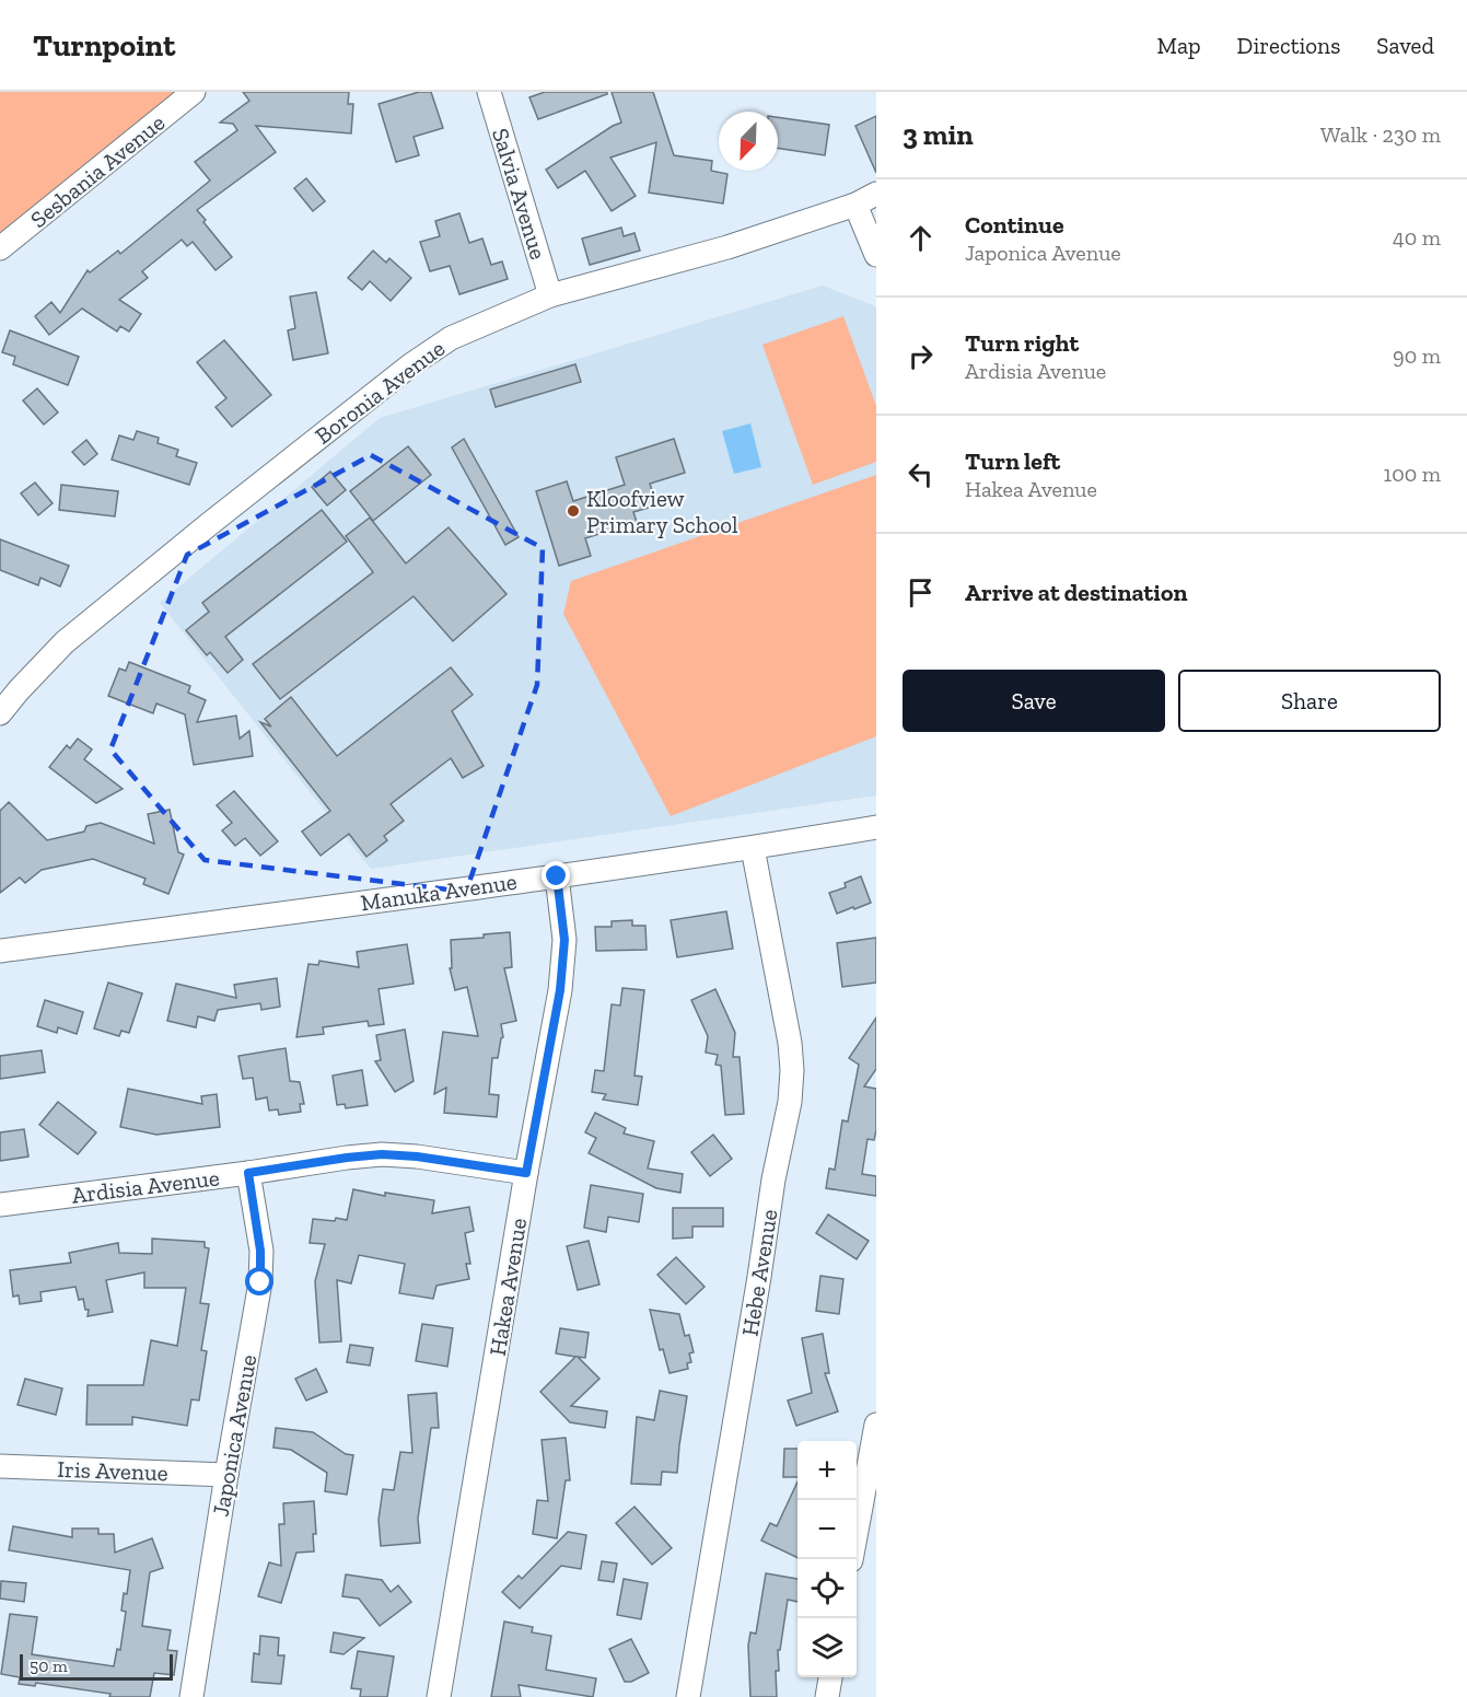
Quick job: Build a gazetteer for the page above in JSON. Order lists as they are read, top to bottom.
{
  "streets": {
    "street": [
      "Sesbania Avenue",
      "Salvia Avenue",
      "Boronia Avenue",
      "Manuka Avenue",
      "Ardisia Avenue",
      "Hebe Avenue",
      "Hakea Avenue",
      "Japonica Avenue",
      "Iris Avenue"
    ]
  },
  "crossings": [
    ["Salvia Avenue", "Boronia Avenue"],
    ["Manuka Avenue", "Hebe Avenue"],
    ["Manuka Avenue", "Hakea Avenue"],
    ["Ardisia Avenue", "Hakea Avenue"],
    ["Ardisia Avenue", "Japonica Avenue"],
    ["Japonica Avenue", "Iris Avenue"]
  ],
  "places": ["Kloofview Primary School"],
  "scale_bar": "50 m",
  "north": "bottom left",
  "page": {
    "header": "Turnpoint",
    "nav": ["Map", "Directions", "Saved"],
    "heading": ["3 min", "Walk · 230 m"],
    "list": [
      ["Continue", "Japonica Avenue", "40 m"],
      ["Turn right", "Ardisia Avenue", "90 m"],
      ["Turn left", "Hakea Avenue", "100 m"],
      "Arrive at destination"
    ],
    "buttons": ["Save", "Share"],
    "map_buttons": ["+", "−"],
    "scale": "50 m"
  }
}
